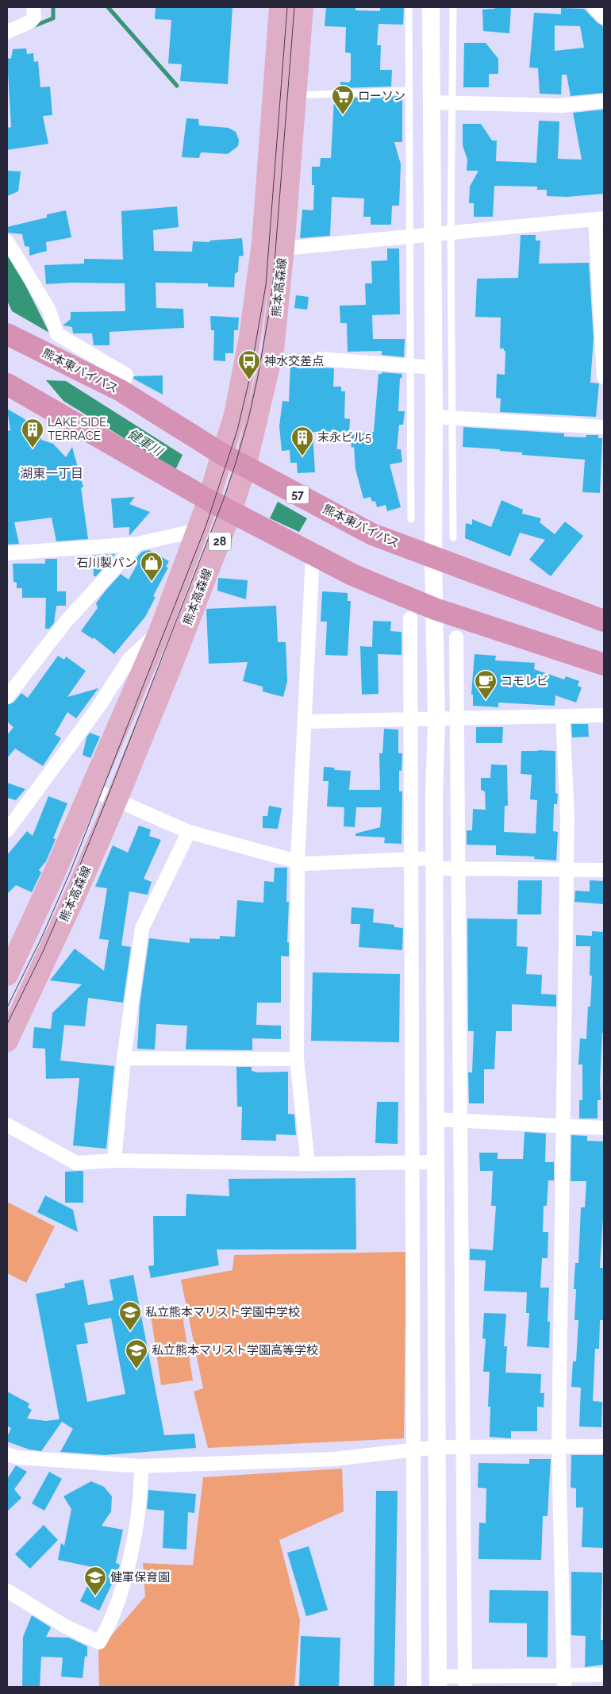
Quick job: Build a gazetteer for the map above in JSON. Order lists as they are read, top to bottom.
{
  "streets": {
    "highway": ["熊本東バイパス", "57"],
    "main road": ["熊本高森線", "28"]
  },
  "crossings": [
    ["熊本高森線", "熊本東バイパス"]
  ],
  "districts": ["湖東一丁目"],
  "water": ["健軍川"],
  "places": {
    "supermarket": ["ローソン"],
    "bus stop": ["神水交差点"],
    "building": ["LAKE SIDE. TERRACE", "末永ビル5"],
    "shop": ["石川製パン"],
    "cafe": ["コモレビ"],
    "school or university": ["私立熊本マリスト学園中学校", "私立熊本マリスト学園高等学校", "健軍保育園"]
  }
}
